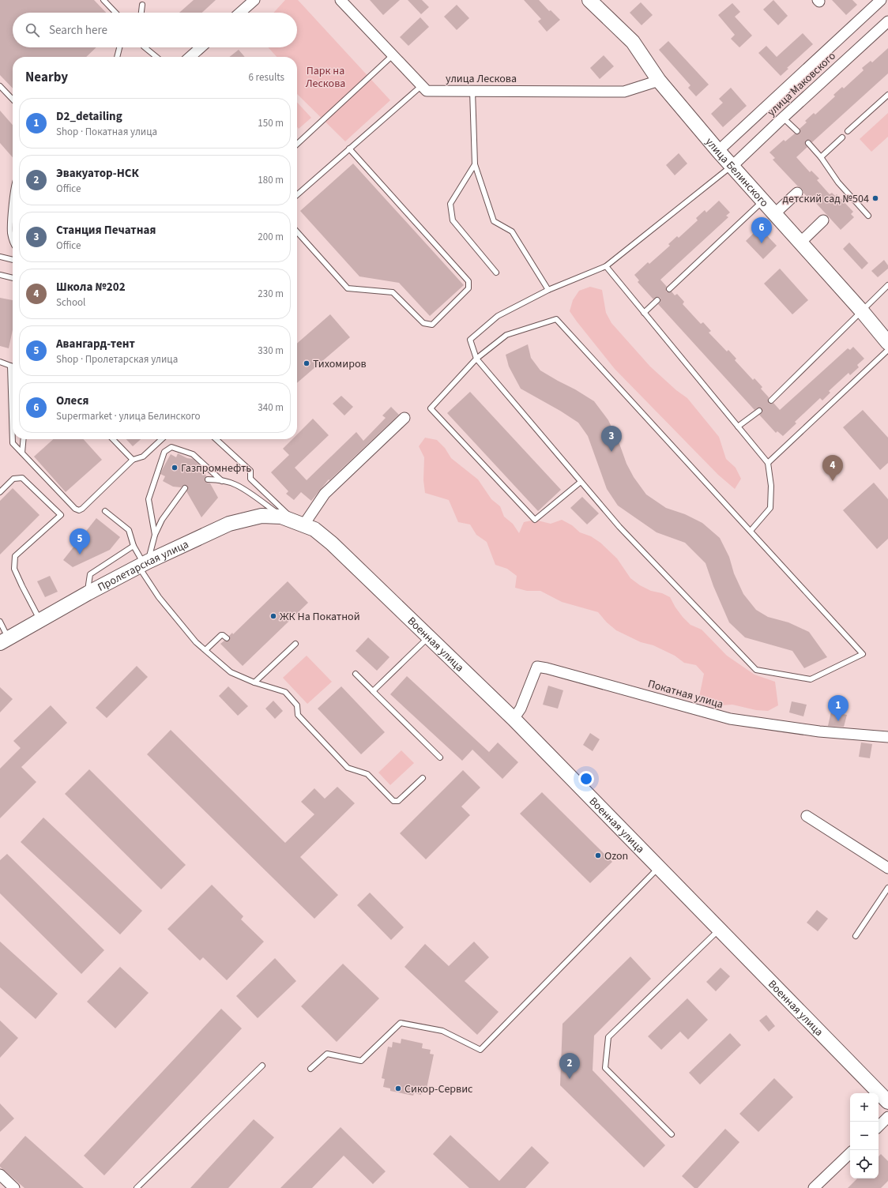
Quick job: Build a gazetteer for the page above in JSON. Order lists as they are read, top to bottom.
{
  "streets": {
    "main road": ["улица Белинского", "Пролетарская улица", "Военная улица"],
    "street": ["улица Лескова", "улица Маковского", "Покатная улица"]
  },
  "crossings": [
    ["улица Лескова", "улица Белинского"],
    ["улица Маковского", "улица Белинского"],
    ["Пролетарская улица", "Военная улица"],
    ["Военная улица", "Покатная улица"]
  ],
  "parks": ["Парк на Лескова"],
  "places": [
    "детский сад №504",
    "Тихомиров",
    "Газпромнефть",
    "ЖК На Покатной",
    "Ozon",
    "Сикор-Сервис"
  ],
  "page": {
    "search": "Search here",
    "heading": ["Nearby", "6 results"],
    "list": [
      {
        "mark": "1",
        "name": "D2_detailing",
        "note": "Shop · Покатная улица",
        "value": "150 m"
      },
      {
        "mark": "2",
        "name": "Эвакуатор-НСК",
        "note": "Office",
        "value": "180 m"
      },
      {
        "mark": "3",
        "name": "Станция Печатная",
        "note": "Office",
        "value": "200 m"
      },
      {
        "mark": "4",
        "name": "Школа №202",
        "note": "School",
        "value": "230 m"
      },
      {
        "mark": "5",
        "name": "Авангард-тент",
        "note": "Shop · Пролетарская улица",
        "value": "330 m"
      },
      {
        "mark": "6",
        "name": "Олеся",
        "note": "Supermarket · улица Белинского",
        "value": "340 m"
      }
    ],
    "pins": [
      "6",
      "3",
      "4",
      "5",
      "1",
      "2"
    ],
    "map_buttons": ["+", "−"]
  }
}
